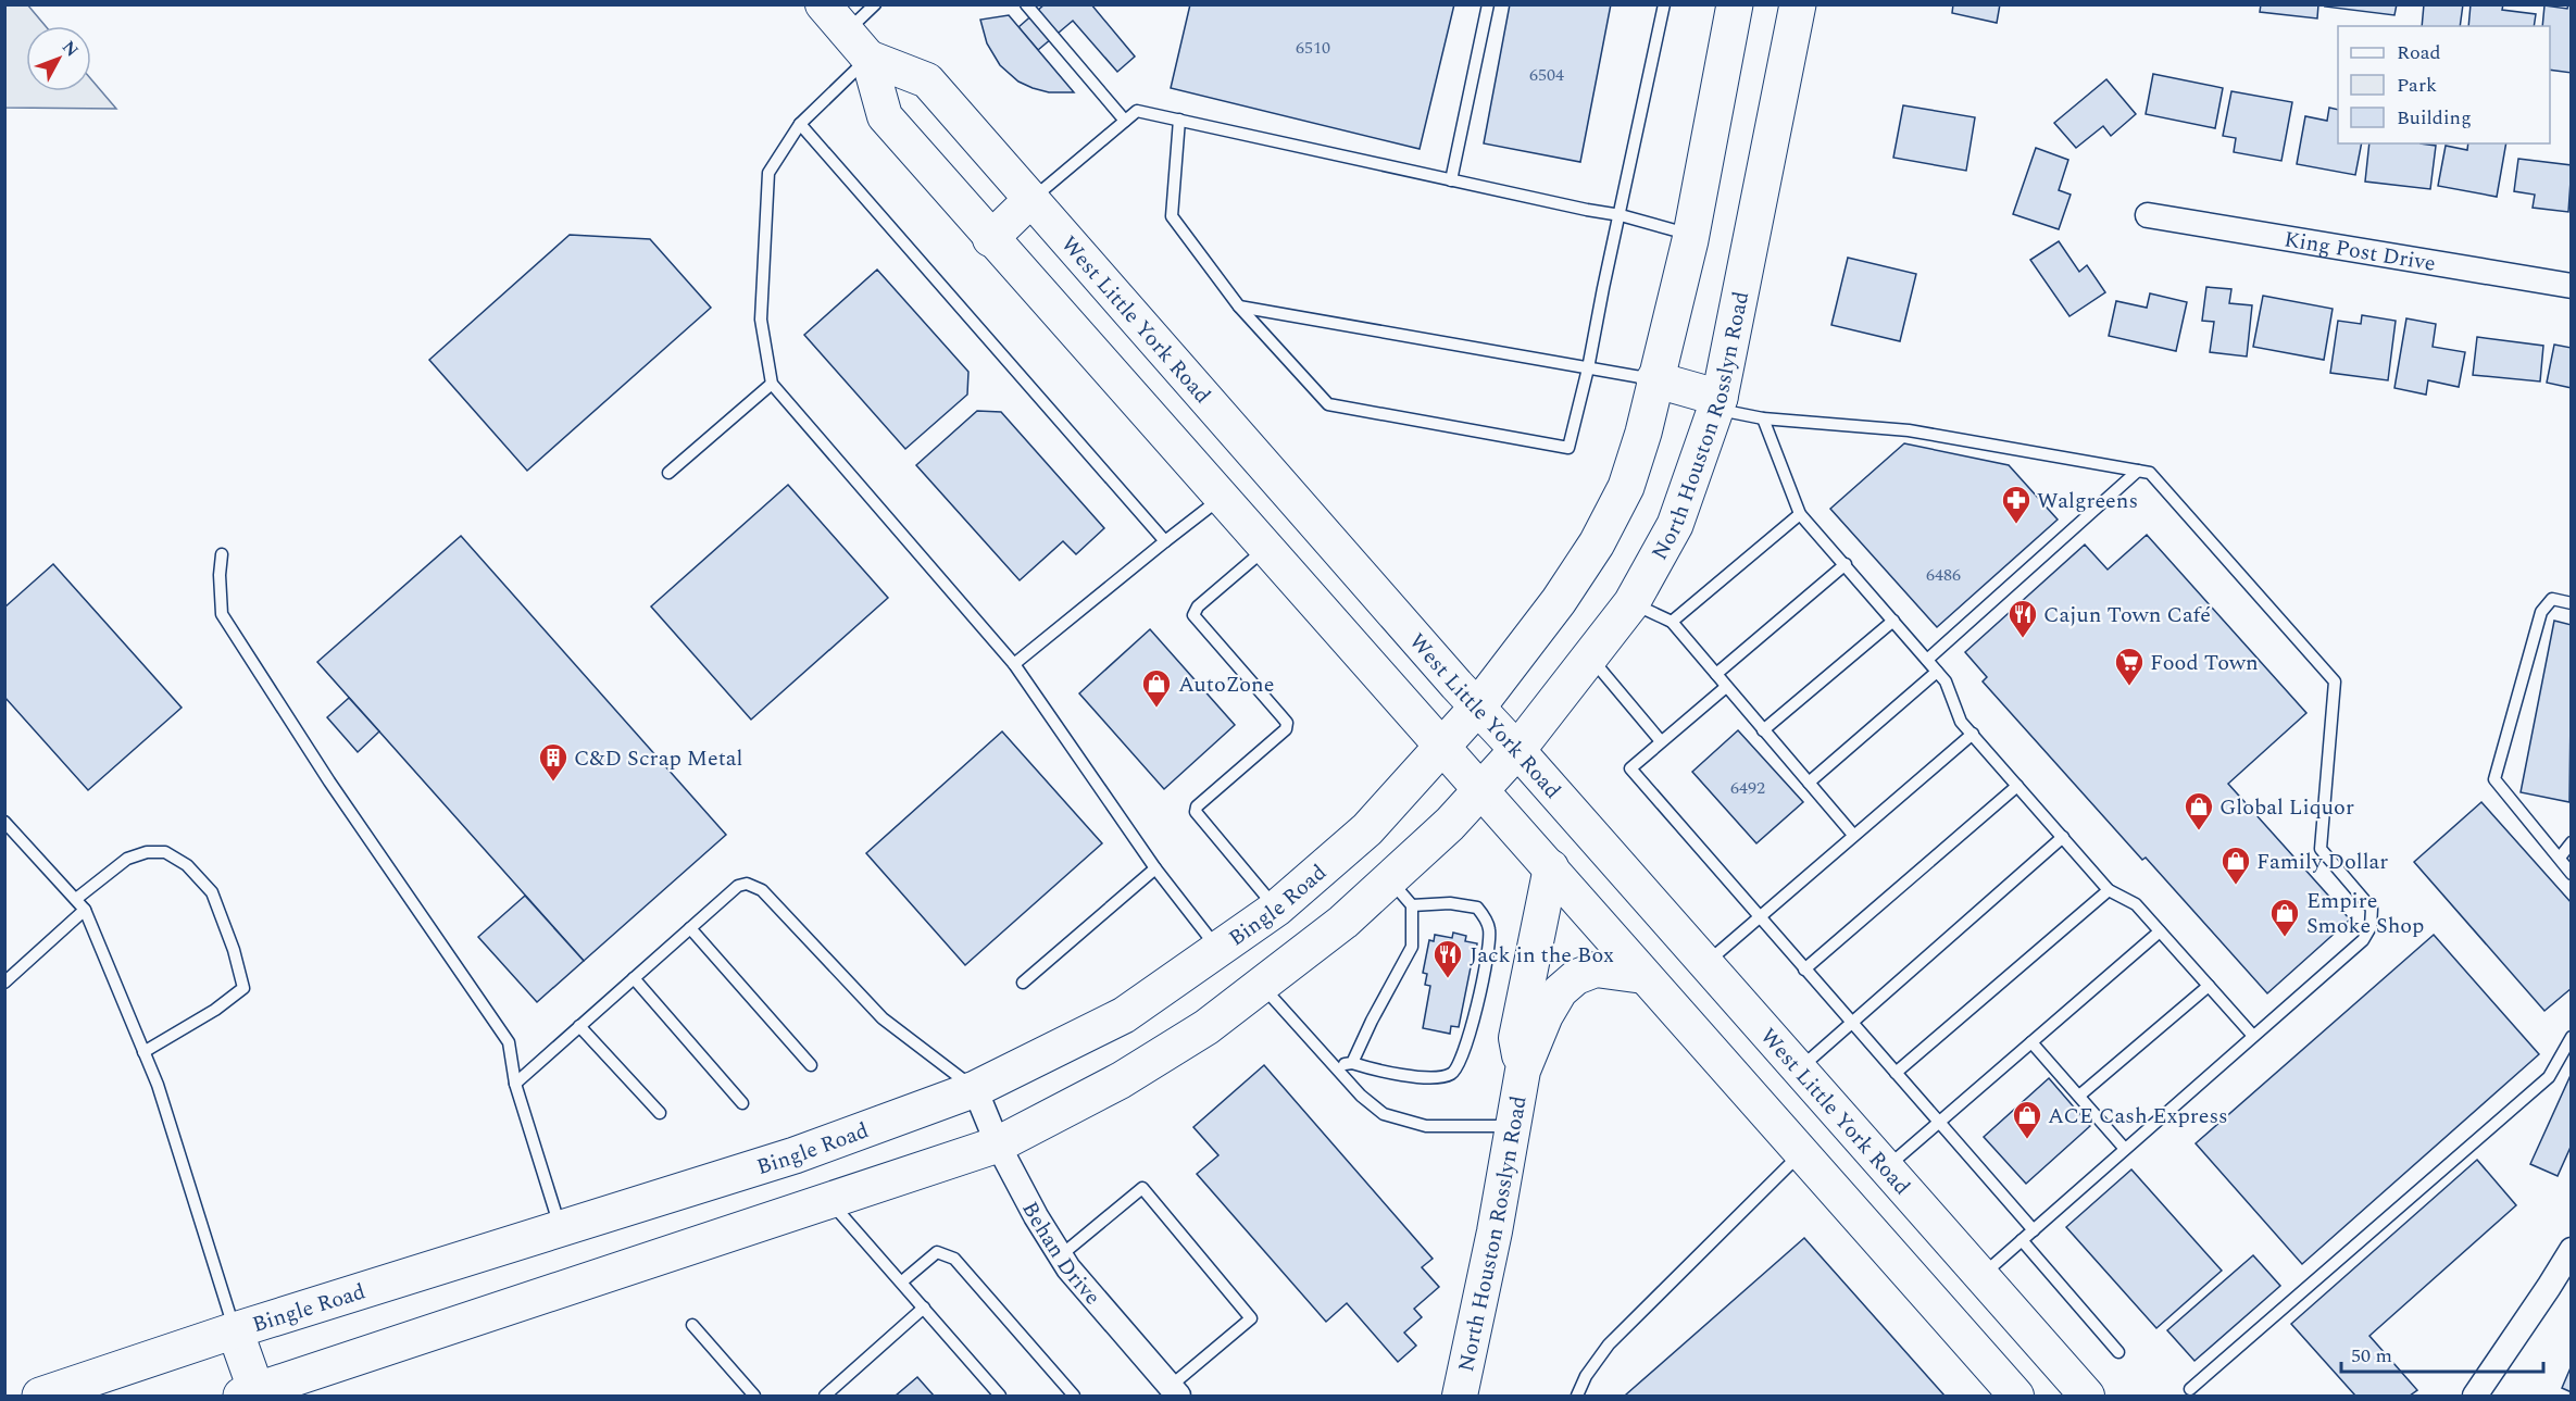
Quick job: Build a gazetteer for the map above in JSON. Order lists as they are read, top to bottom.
{
  "streets": {
    "main road": ["West Little York Road", "North Houston Rosslyn Road", "Bingle Road"],
    "street": ["King Post Drive", "Behan Drive"]
  },
  "crossings": [
    ["West Little York Road", "North Houston Rosslyn Road"],
    ["West Little York Road", "Bingle Road"],
    ["Bingle Road", "Behan Drive"]
  ],
  "places": {
    "pharmacy": ["Walgreens"],
    "restaurant": ["Cajun Town Café", "Jack in the Box"],
    "supermarket": ["Food Town"],
    "shop": [
      "AutoZone",
      "Global Liquor",
      "Family Dollar",
      "Empire Smoke Shop",
      "ACE Cash Express"
    ],
    "building": ["C&D Scrap Metal"]
  },
  "house_numbers": [
    "6510",
    "6504",
    "6486",
    "6492"
  ],
  "legend": ["Road", "Park", "Building"],
  "scale_bar": "50 m",
  "north": "top right"
}
